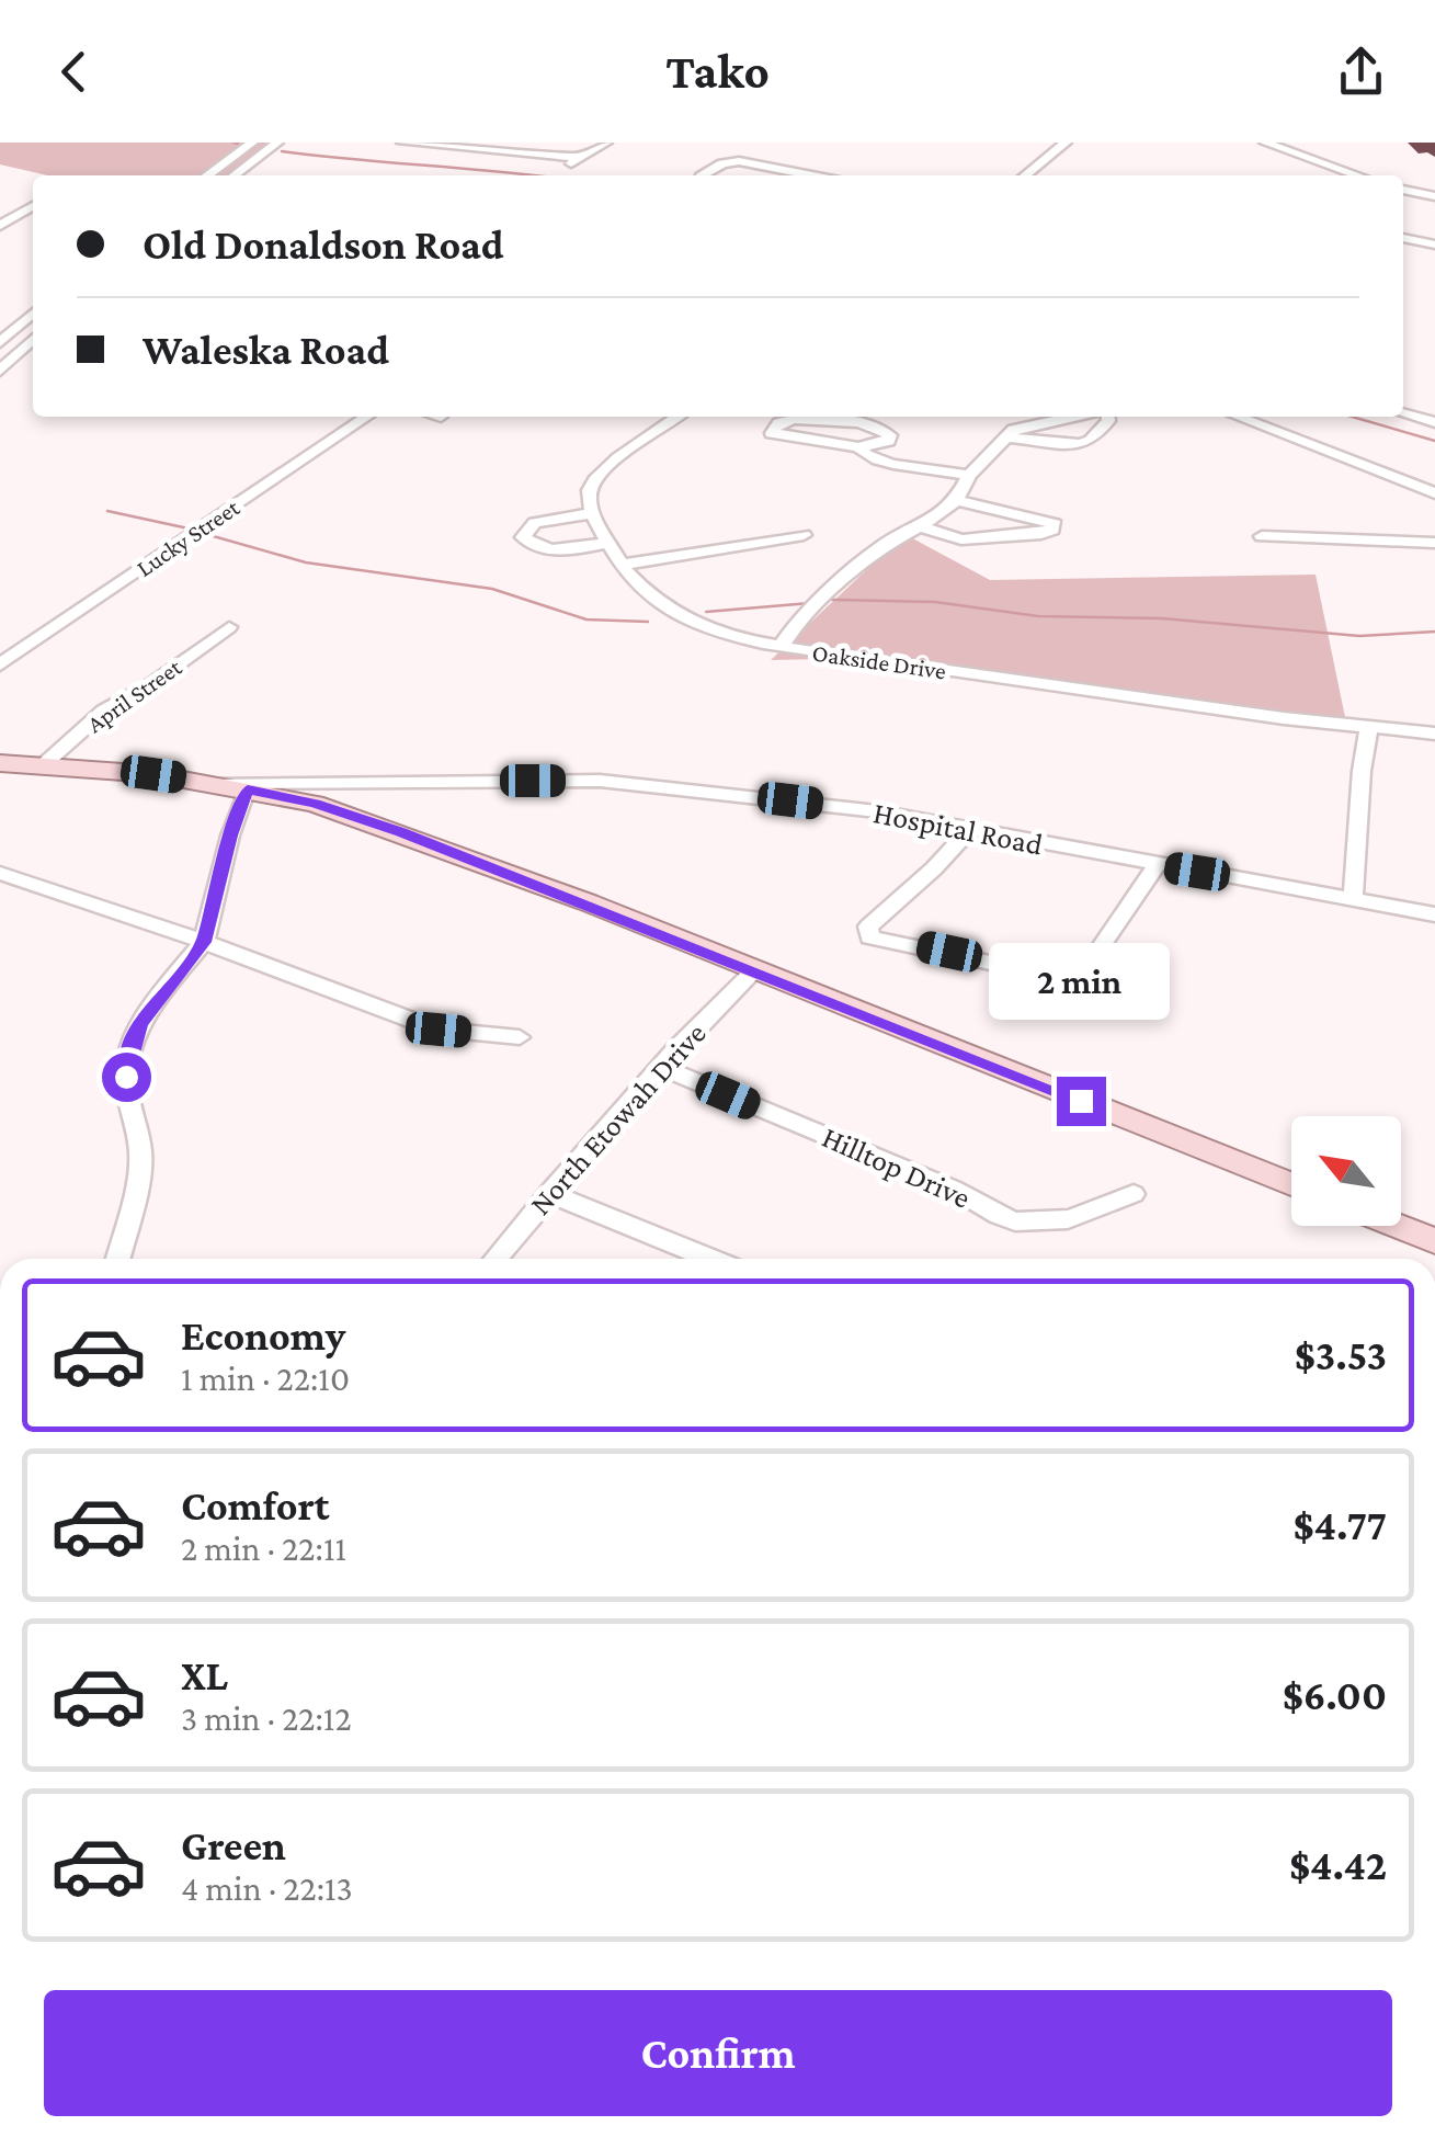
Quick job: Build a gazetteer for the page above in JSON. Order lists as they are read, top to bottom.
{
  "streets": {
    "street": [
      "Lucky Street",
      "Oakside Drive",
      "April Street",
      "Hospital Road",
      "North Etowah Drive",
      "Hilltop Drive"
    ]
  },
  "crossings": [
    ["North Etowah Drive", "Hilltop Drive"]
  ],
  "north": "top left",
  "page": {
    "header": "Tako",
    "banner": ["Old Donaldson Road", "Waleska Road"],
    "bubble": "2 min",
    "list": [
      {
        "name": "Economy",
        "note": "1 min · 22:10",
        "value": "$3.53"
      },
      {
        "name": "Comfort",
        "note": "2 min · 22:11",
        "value": "$4.77"
      },
      {
        "name": "XL",
        "note": "3 min · 22:12",
        "value": "$6.00"
      },
      {
        "name": "Green",
        "note": "4 min · 22:13",
        "value": "$4.42"
      }
    ],
    "buttons": "Confirm"
  }
}
